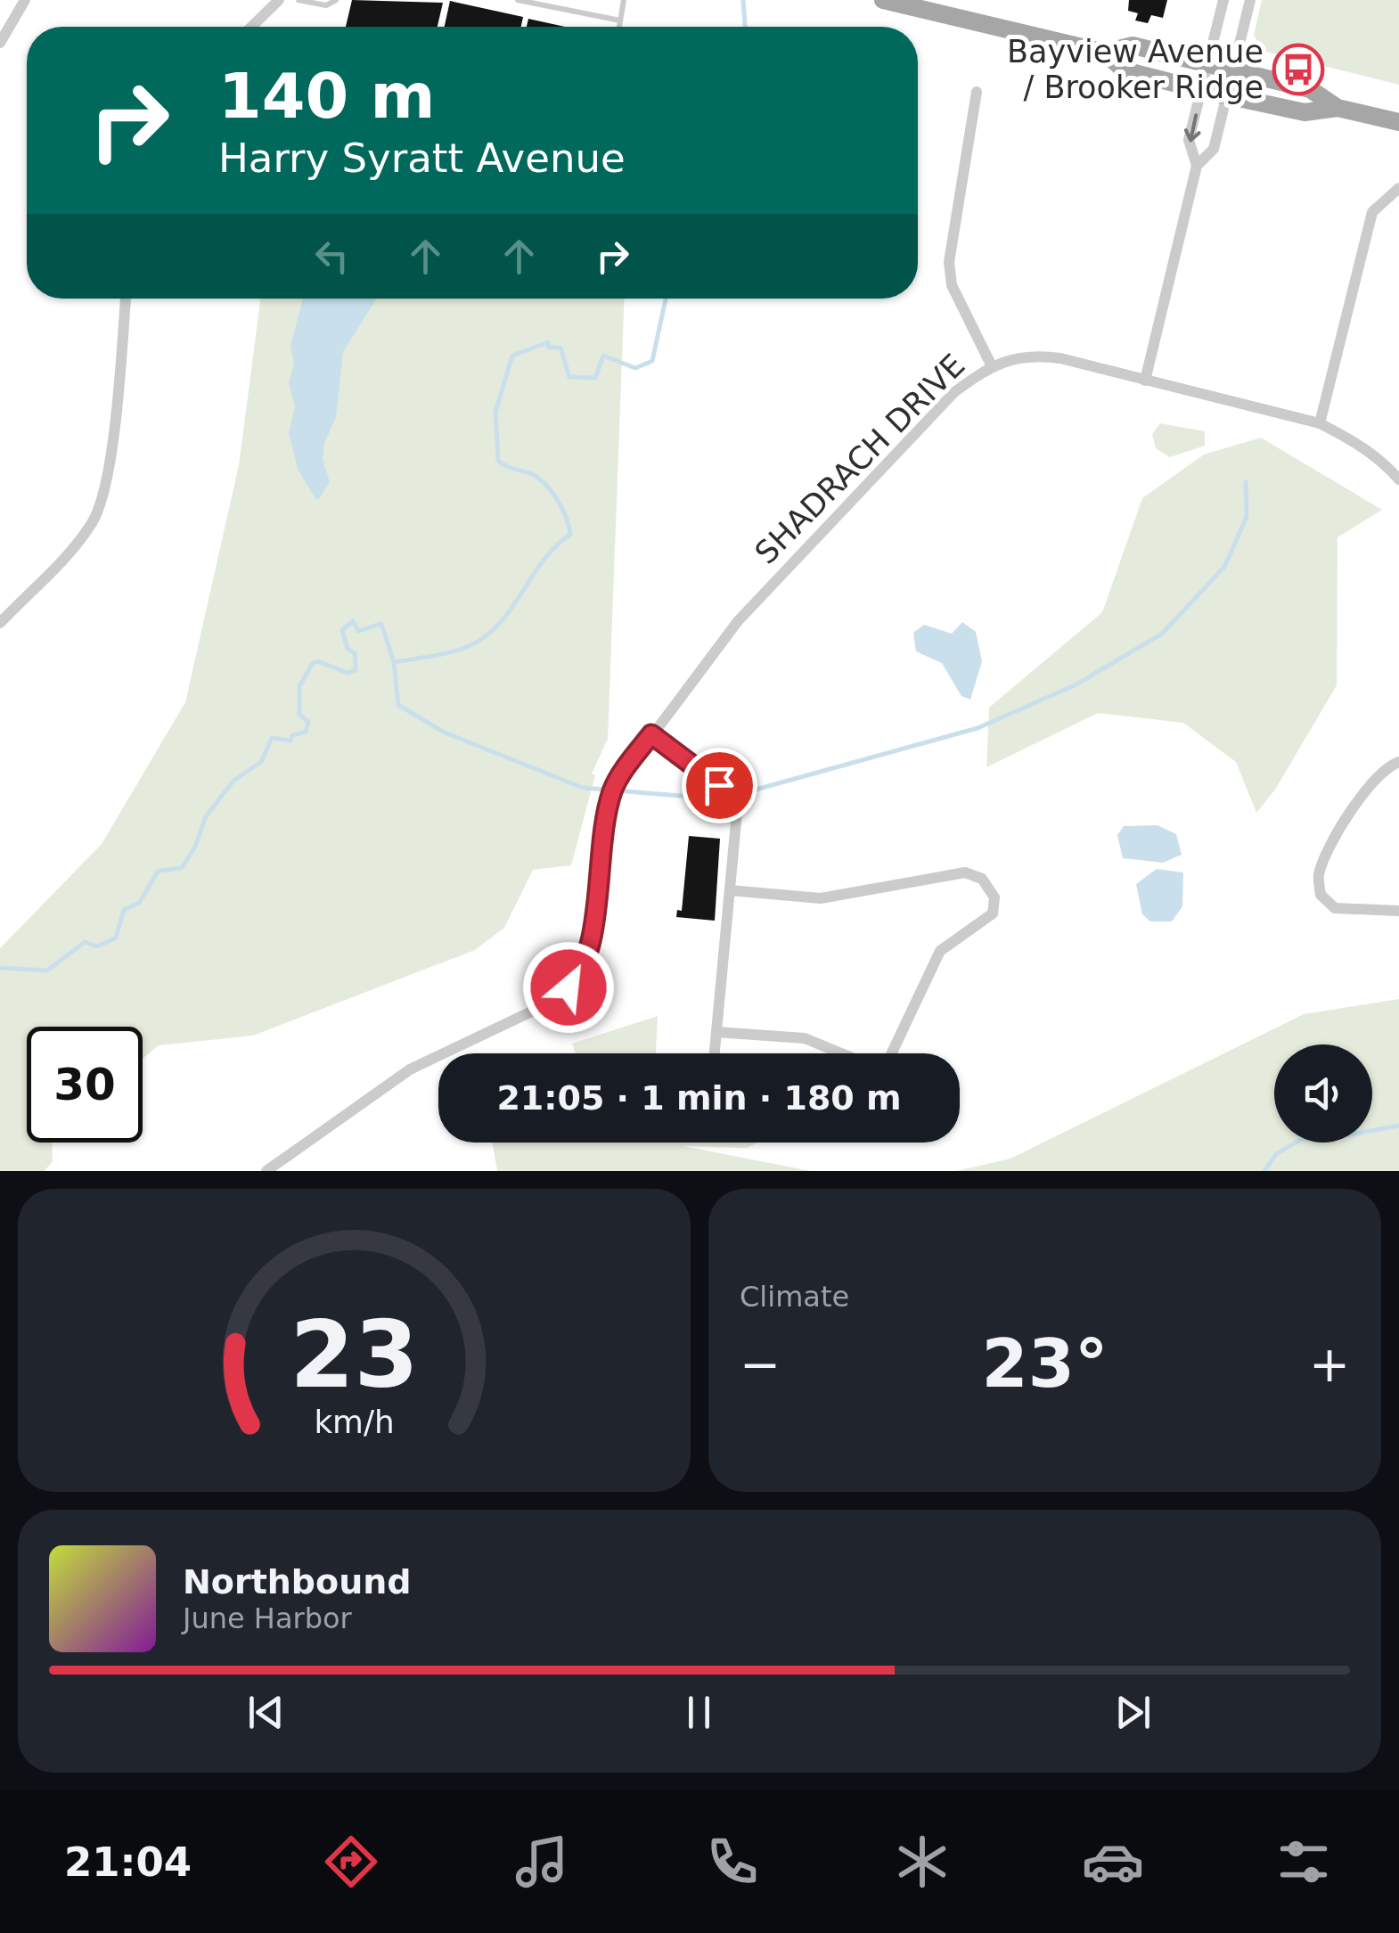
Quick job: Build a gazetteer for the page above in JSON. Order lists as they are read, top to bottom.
{
  "streets": {
    "street": ["SHADRACH DRIVE"]
  },
  "places": {
    "bus stop": ["Bayview Avenue / Brooker Ridge"]
  },
  "page": {
    "turn": ["140 m", "Harry Syratt Avenue"],
    "limit": "30",
    "trip": "21:05 · 1 min · 180 m",
    "tile": "Climate",
    "heat": ["−", "23°", "+"],
    "song": ["Northbound", "June Harbor"],
    "tabs": "21:04",
    "gauge": ["23", "km/h"]
  }
}
